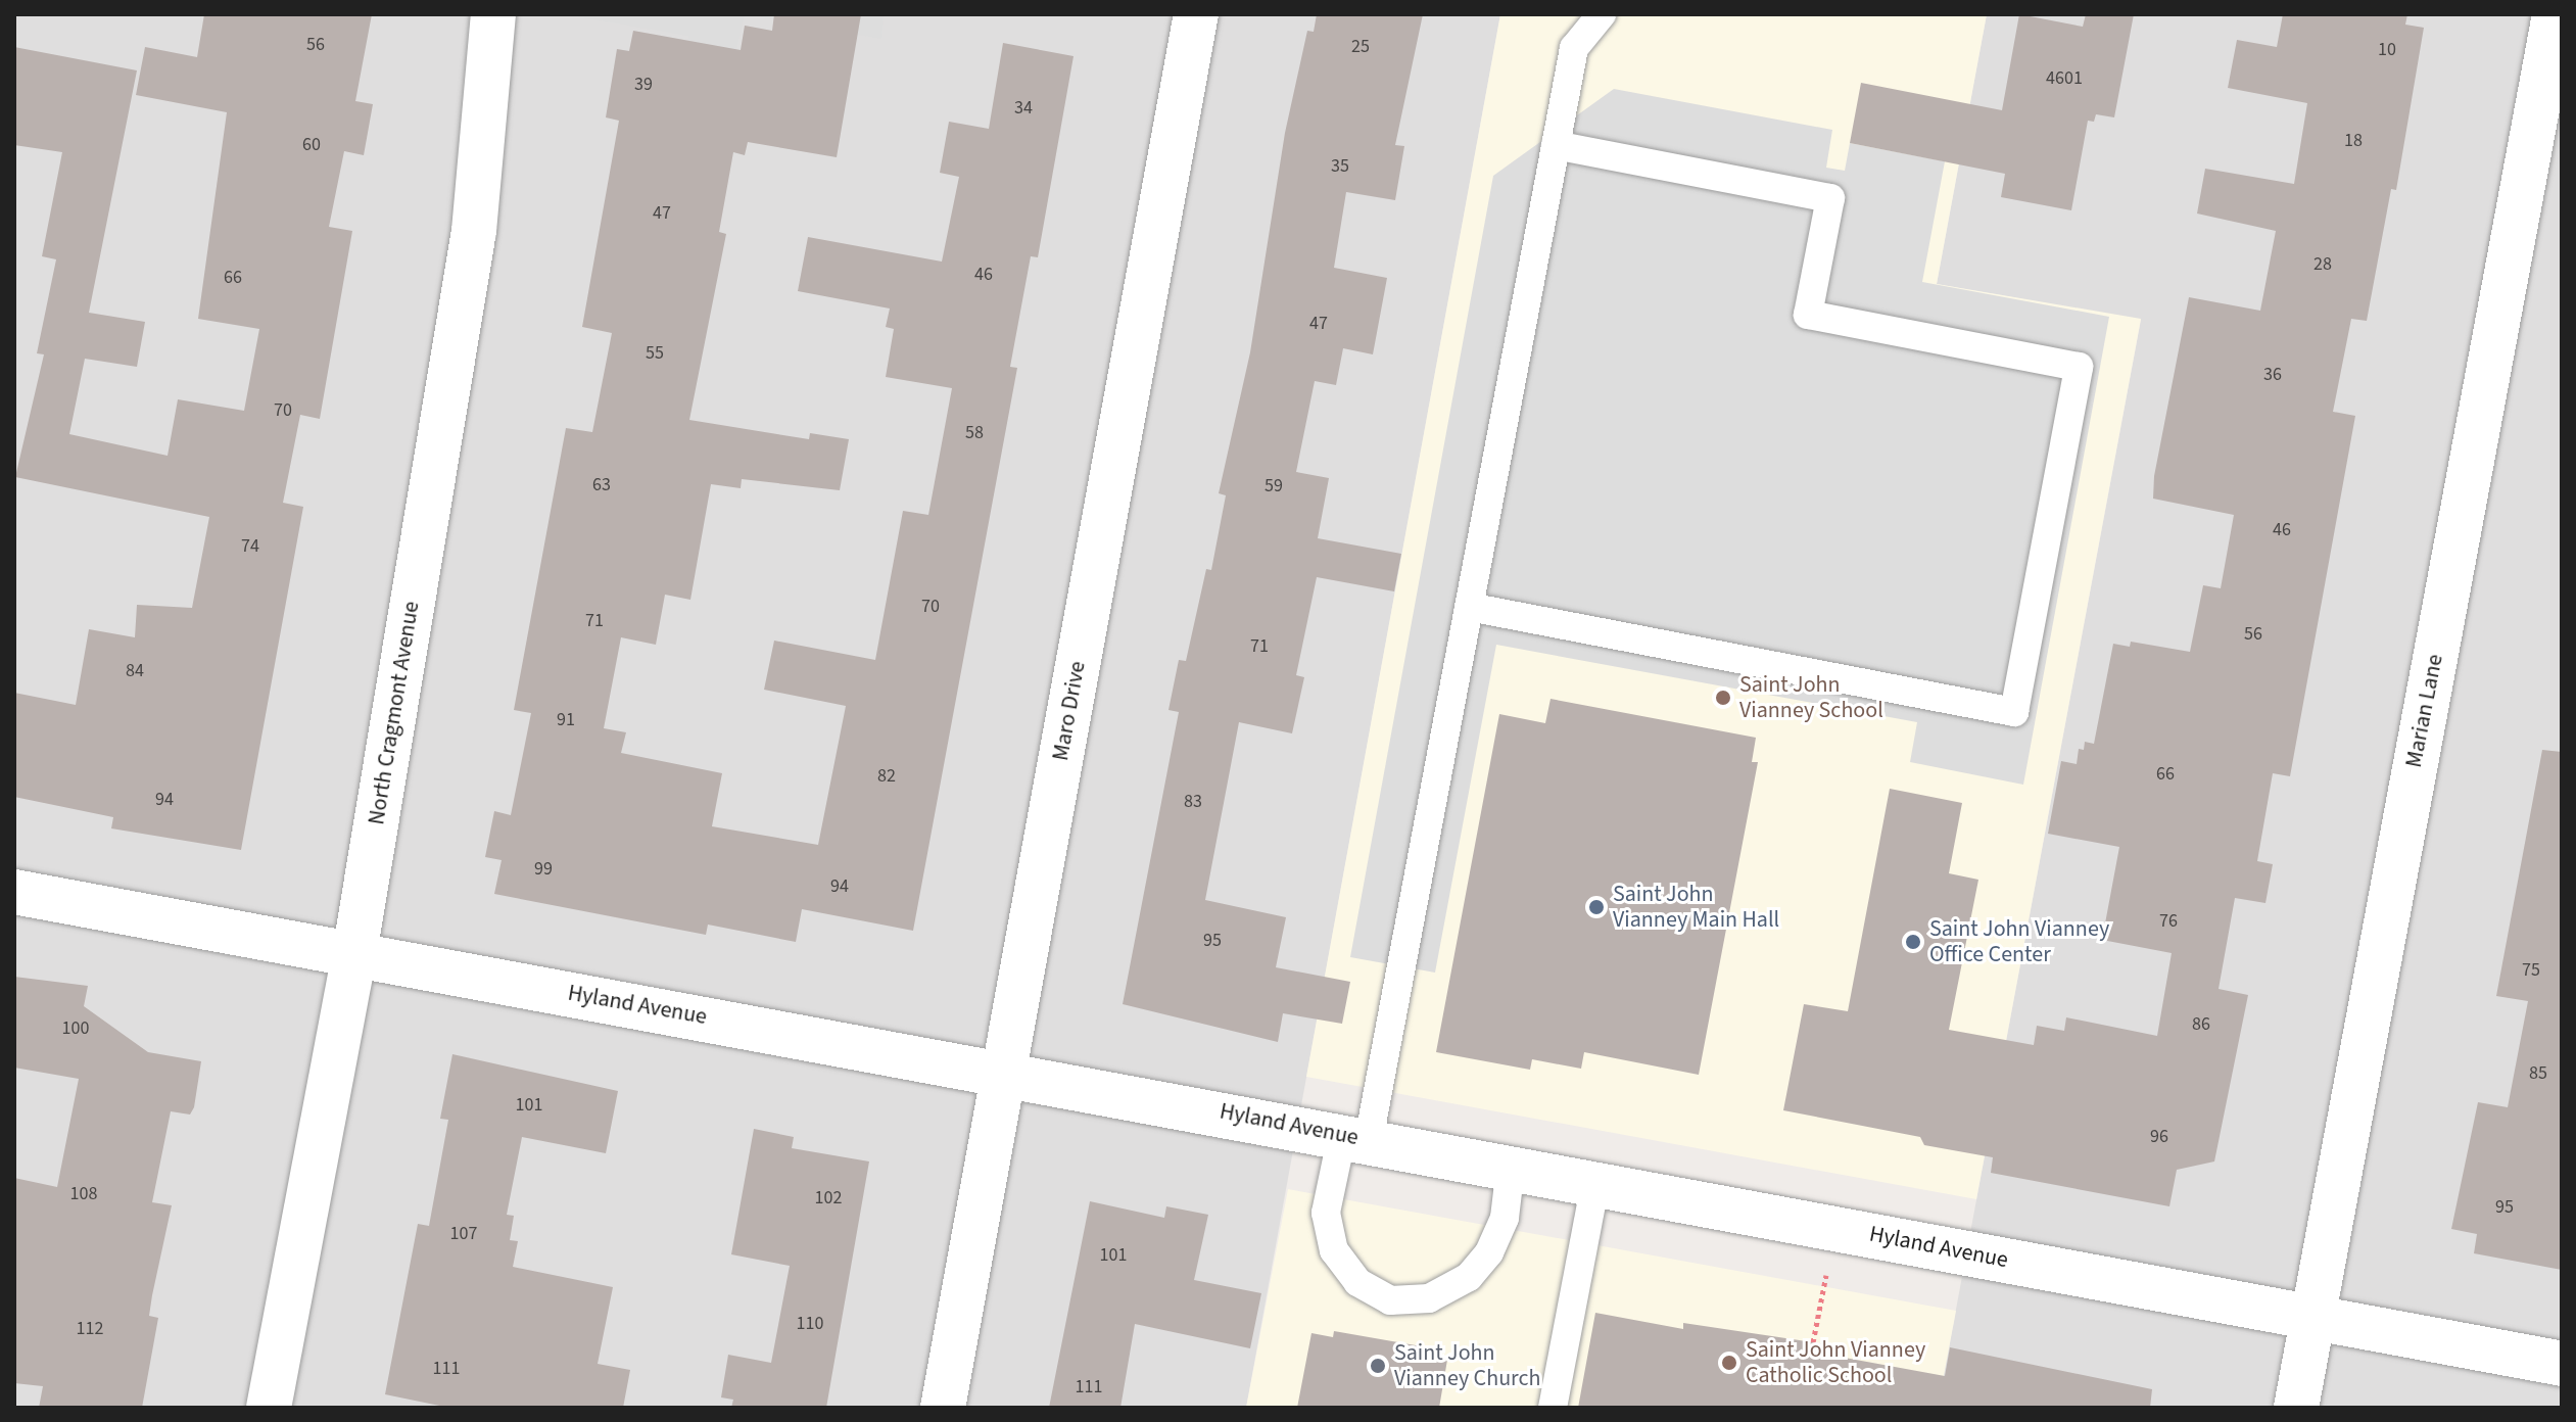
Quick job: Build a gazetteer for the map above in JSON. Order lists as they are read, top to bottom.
{
  "streets": {
    "street": [
      "Maro Drive",
      "Marian Lane",
      "North Cragmont Avenue",
      "Hyland Avenue"
    ]
  },
  "crossings": [
    ["Maro Drive", "Hyland Avenue"],
    ["Marian Lane", "Hyland Avenue"],
    ["North Cragmont Avenue", "Hyland Avenue"]
  ],
  "places": [
    "Saint John Vianney School",
    "Saint John Vianney Main Hall",
    "Saint John Vianney Office Center",
    "Saint John Vianney Catholic School",
    "Saint John Vianney Church"
  ],
  "house_numbers": [
    "56",
    "25",
    "10",
    "4601",
    "39",
    "34",
    "18",
    "60",
    "35",
    "47",
    "28",
    "46",
    "66",
    "47",
    "55",
    "36",
    "70",
    "58",
    "63",
    "59",
    "46",
    "74",
    "70",
    "71",
    "56",
    "71",
    "84",
    "91",
    "66",
    "82",
    "94",
    "83",
    "99",
    "94",
    "76",
    "95",
    "75",
    "86",
    "100",
    "85",
    "101",
    "96",
    "108",
    "102",
    "95",
    "107",
    "101",
    "110",
    "112",
    "111",
    "111"
  ]
}
